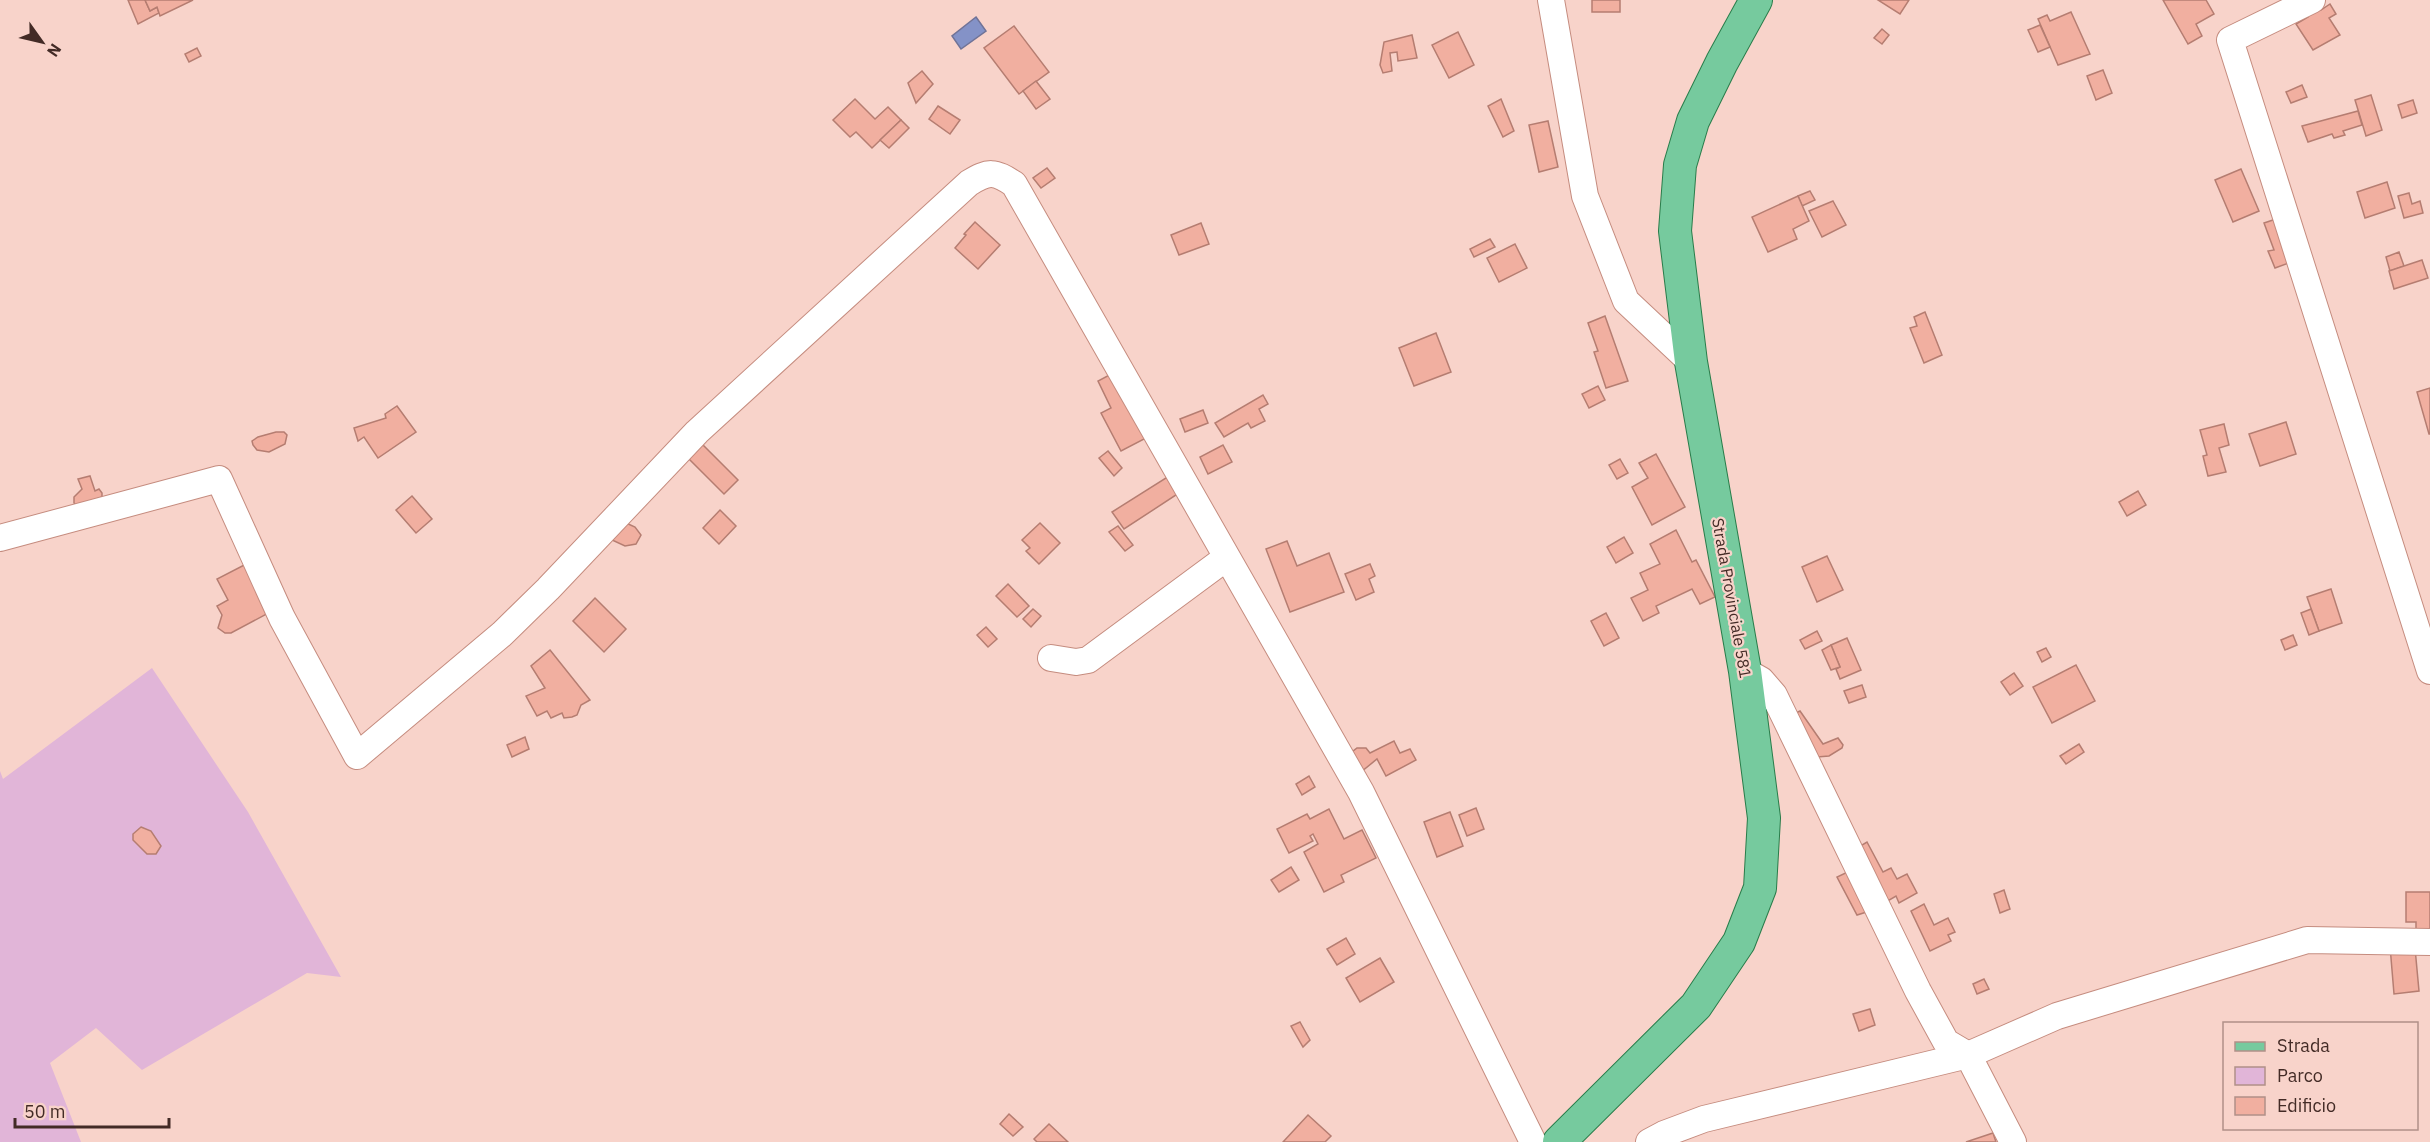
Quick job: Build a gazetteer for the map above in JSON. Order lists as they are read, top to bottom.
{
  "streets": {
    "main road": ["Strada Provinciale 581"]
  },
  "legend": ["Strada", "Parco", "Edificio"],
  "scale_bar": "50 m",
  "north": "bottom right"
}
